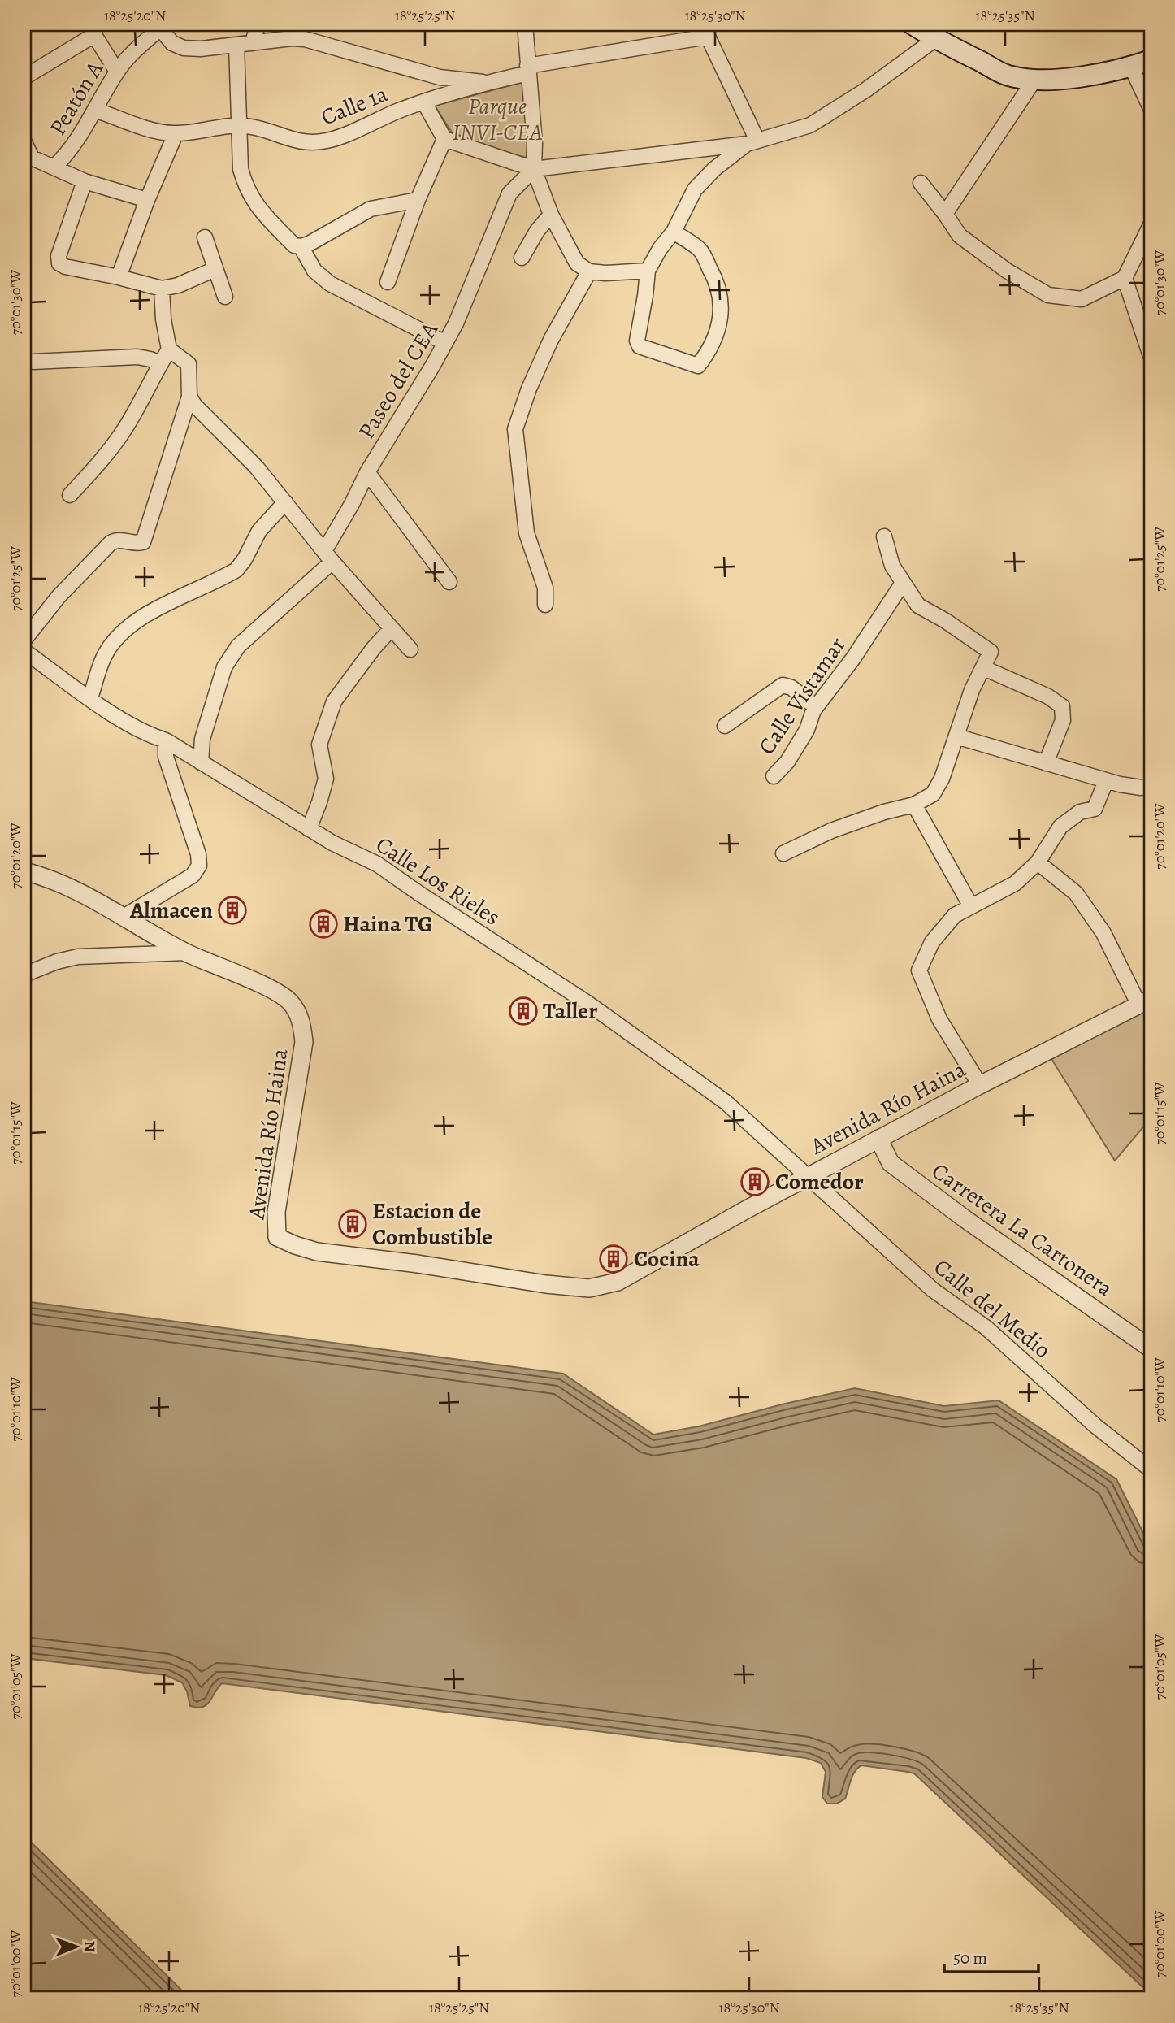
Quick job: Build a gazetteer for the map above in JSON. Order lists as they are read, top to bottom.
{
  "streets": {
    "street": [
      "Peatón A",
      "Calle 1a",
      "Paseo del CEA",
      "Calle Vistamar",
      "Calle Los Rieles",
      "Avenida Río Haina",
      "Carretera La Cartonera",
      "Calle del Medio"
    ]
  },
  "crossings": [
    ["Peatón A", "Calle 1a"],
    ["Paseo del CEA", "Calle Los Rieles"],
    ["Calle Los Rieles", "Avenida Río Haina"],
    ["Calle Los Rieles", "Calle del Medio"],
    ["Avenida Río Haina", "Carretera La Cartonera"],
    ["Avenida Río Haina", "Calle del Medio"]
  ],
  "parks": ["Parque INVI-CEA"],
  "places": {
    "building": [
      "Almacen",
      "Haina TG",
      "Taller",
      "Comedor",
      "Estacion de Combustible",
      "Cocina"
    ]
  },
  "scale_bar": "50 m",
  "north": "right",
  "coordinates": [
    "18°25'20\"N",
    "18°25'25\"N",
    "18°25'30\"N",
    "18°25'35\"N",
    "70°01'30\"W",
    "70°01'25\"W",
    "70°01'20\"W",
    "70°01'15\"W",
    "70°01'10\"W",
    "70°01'05\"W",
    "70°01'00\"W"
  ]
}
